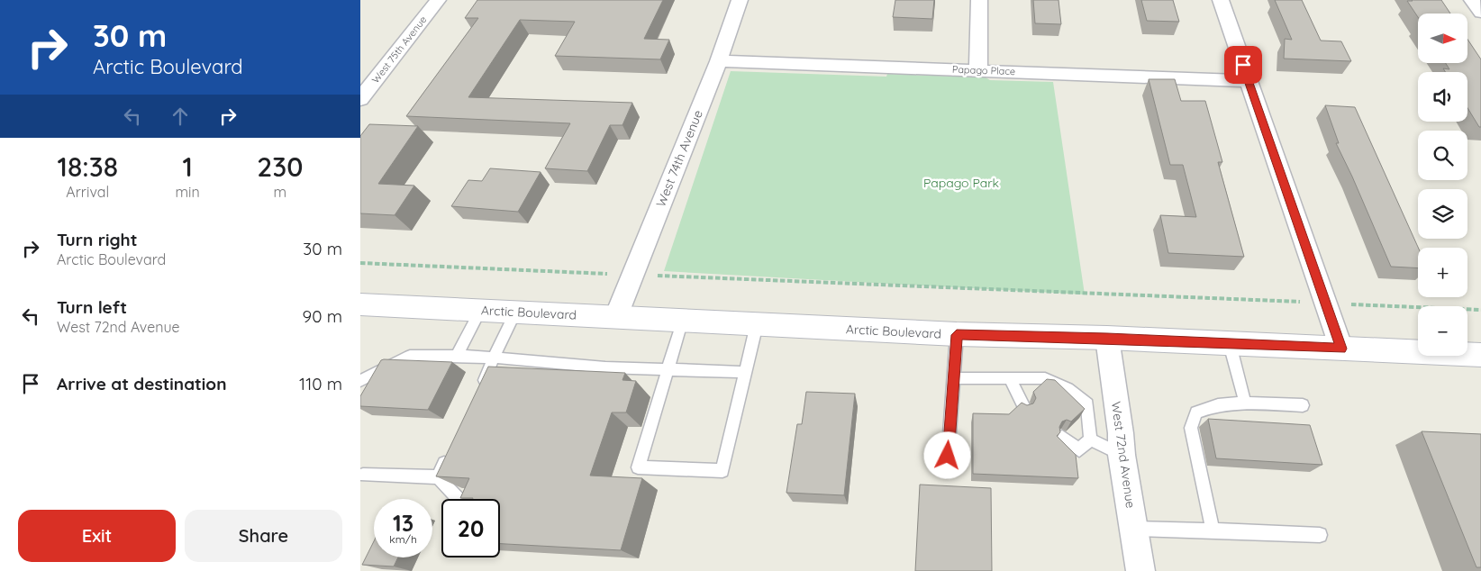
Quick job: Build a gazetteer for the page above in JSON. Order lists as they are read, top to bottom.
{
  "streets": {
    "main road": ["Arctic Boulevard"],
    "street": [
      "West 75th Avenue",
      "Papago Place",
      "West 74th Avenue",
      "West 72nd Avenue"
    ]
  },
  "crossings": [
    ["Papago Place", "West 74th Avenue"],
    ["West 74th Avenue", "Arctic Boulevard"],
    ["Arctic Boulevard", "West 72nd Avenue"]
  ],
  "parks": ["Papago Park"],
  "north": "right",
  "page": {
    "turn": ["30 m", "Arctic Boulevard"],
    "map_buttons": ["+", "−"],
    "eta": [
      "18:38",
      "Arrival",
      "1",
      "min",
      "230",
      "m"
    ],
    "list": [
      {
        "name": "Turn right",
        "note": "Arctic Boulevard",
        "value": "30 m"
      },
      {
        "name": "Turn left",
        "note": "West 72nd Avenue",
        "value": "90 m"
      },
      {
        "name": "Arrive at destination",
        "value": "110 m"
      }
    ],
    "speed": "13 km/h",
    "limit": "20",
    "buttons": ["Exit", "Share"]
  }
}
